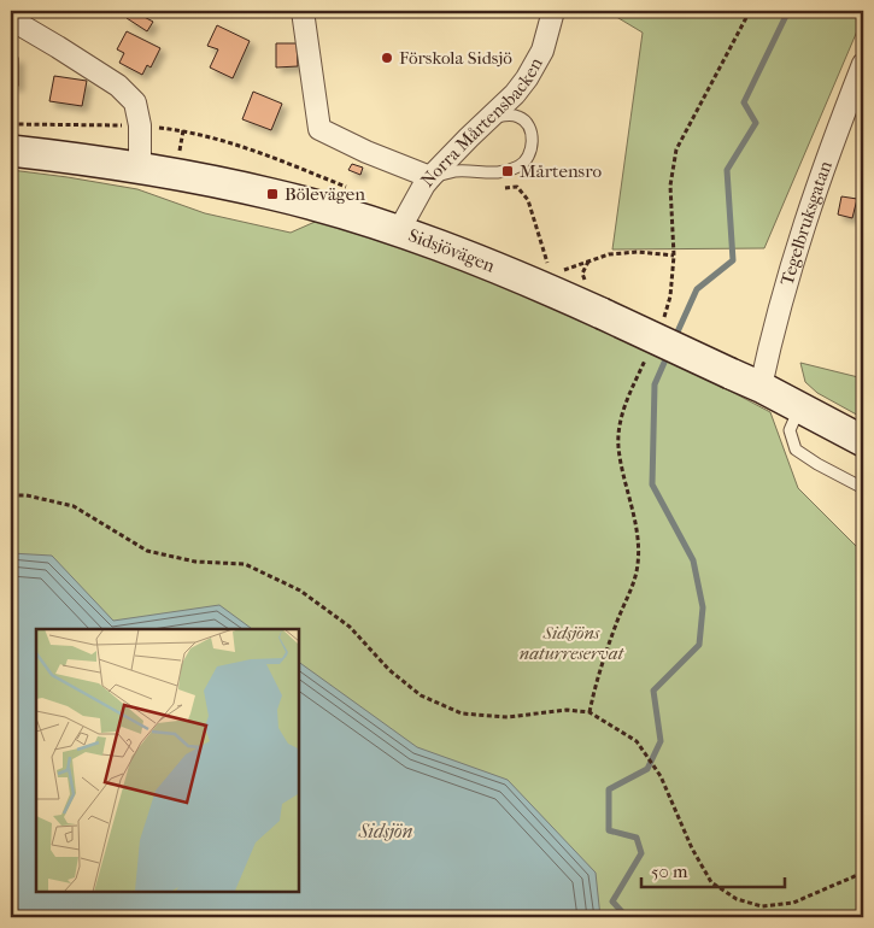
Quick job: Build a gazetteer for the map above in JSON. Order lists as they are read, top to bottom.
{
  "streets": {
    "main road": ["Sidsjövägen"],
    "street": ["Norra Mårtensbacken", "Tegelbruksgatan"]
  },
  "crossings": [
    ["Norra Mårtensbacken", "Sidsjövägen"],
    ["Tegelbruksgatan", "Sidsjövägen"]
  ],
  "water": ["Sidsjön"],
  "parks": ["Sidsjöns naturreservat"],
  "places": {
    "other": ["Förskola Sidsjö"],
    "transit": ["Mårtensro", "Bölevägen"]
  },
  "scale_bar": "50 m"
}
